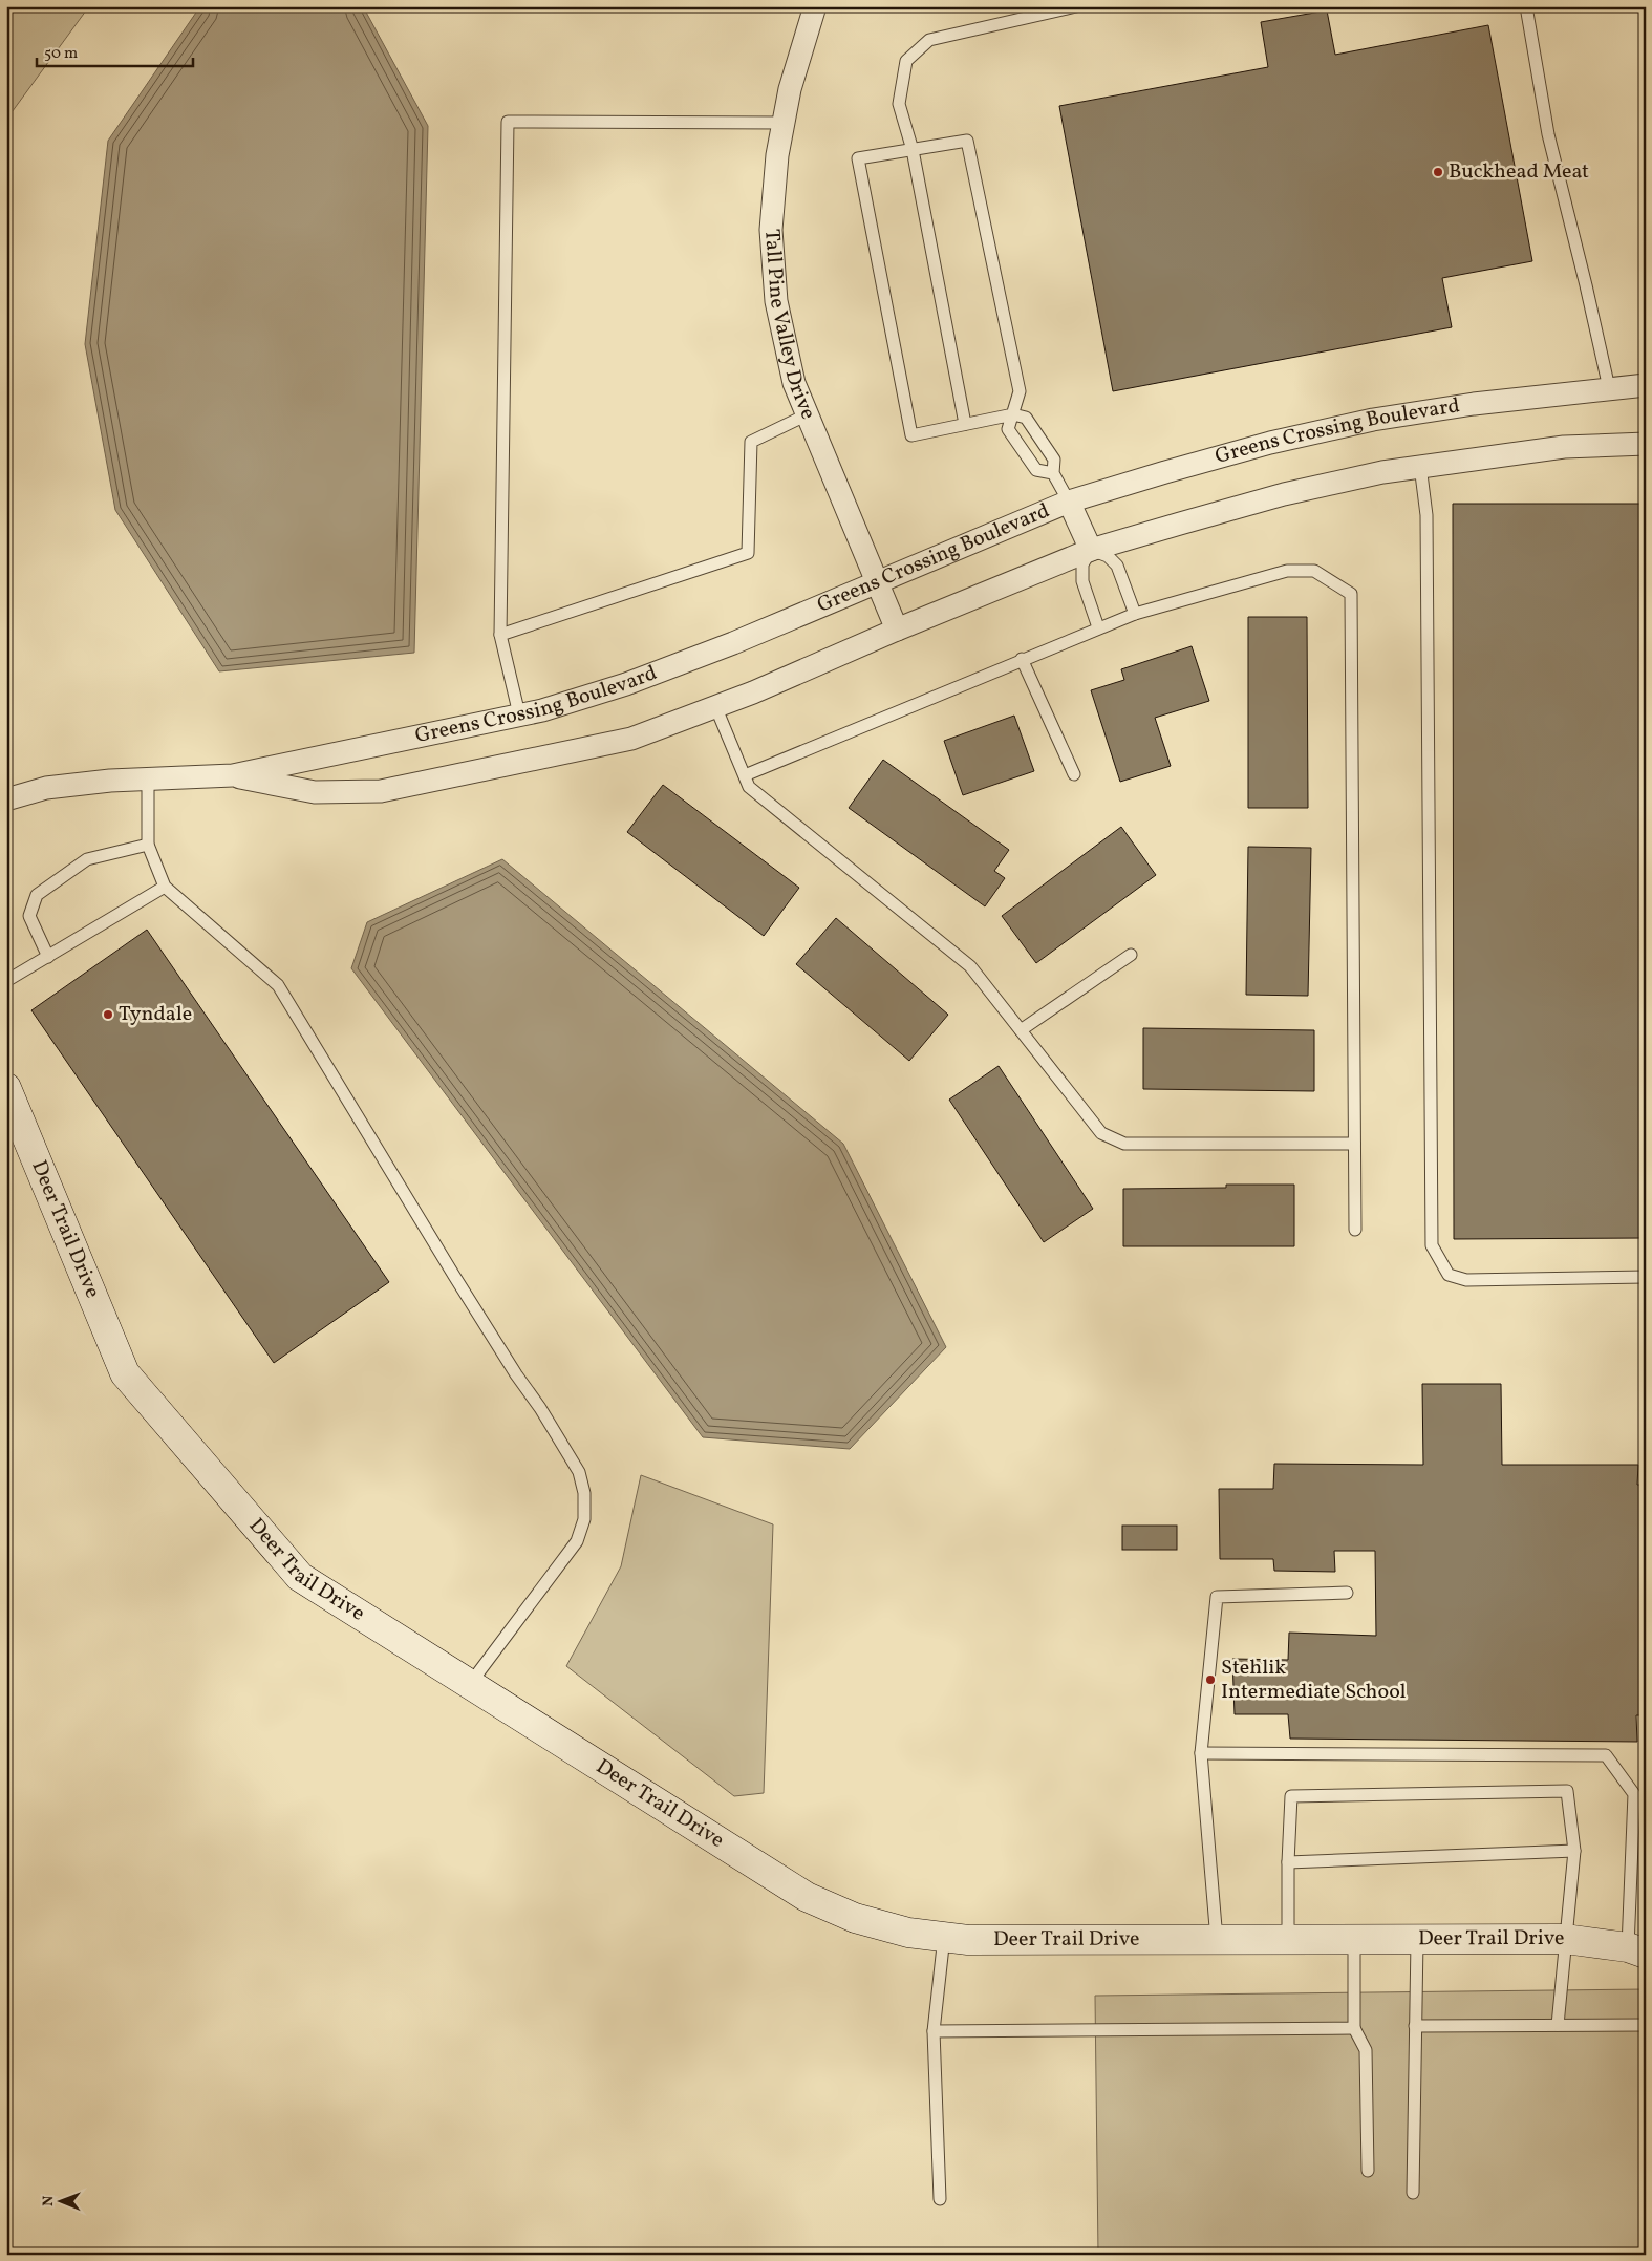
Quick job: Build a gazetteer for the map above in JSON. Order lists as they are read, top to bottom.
{
  "streets": {
    "street": ["Tall Pine Valley Drive", "Greens Crossing Boulevard", "Deer Trail Drive"]
  },
  "crossings": [
    ["Tall Pine Valley Drive", "Greens Crossing Boulevard"]
  ],
  "places": ["Buckhead Meat", "Tyndale", "Stehlik Intermediate School"],
  "scale_bar": "50 m",
  "north": "left"
}
